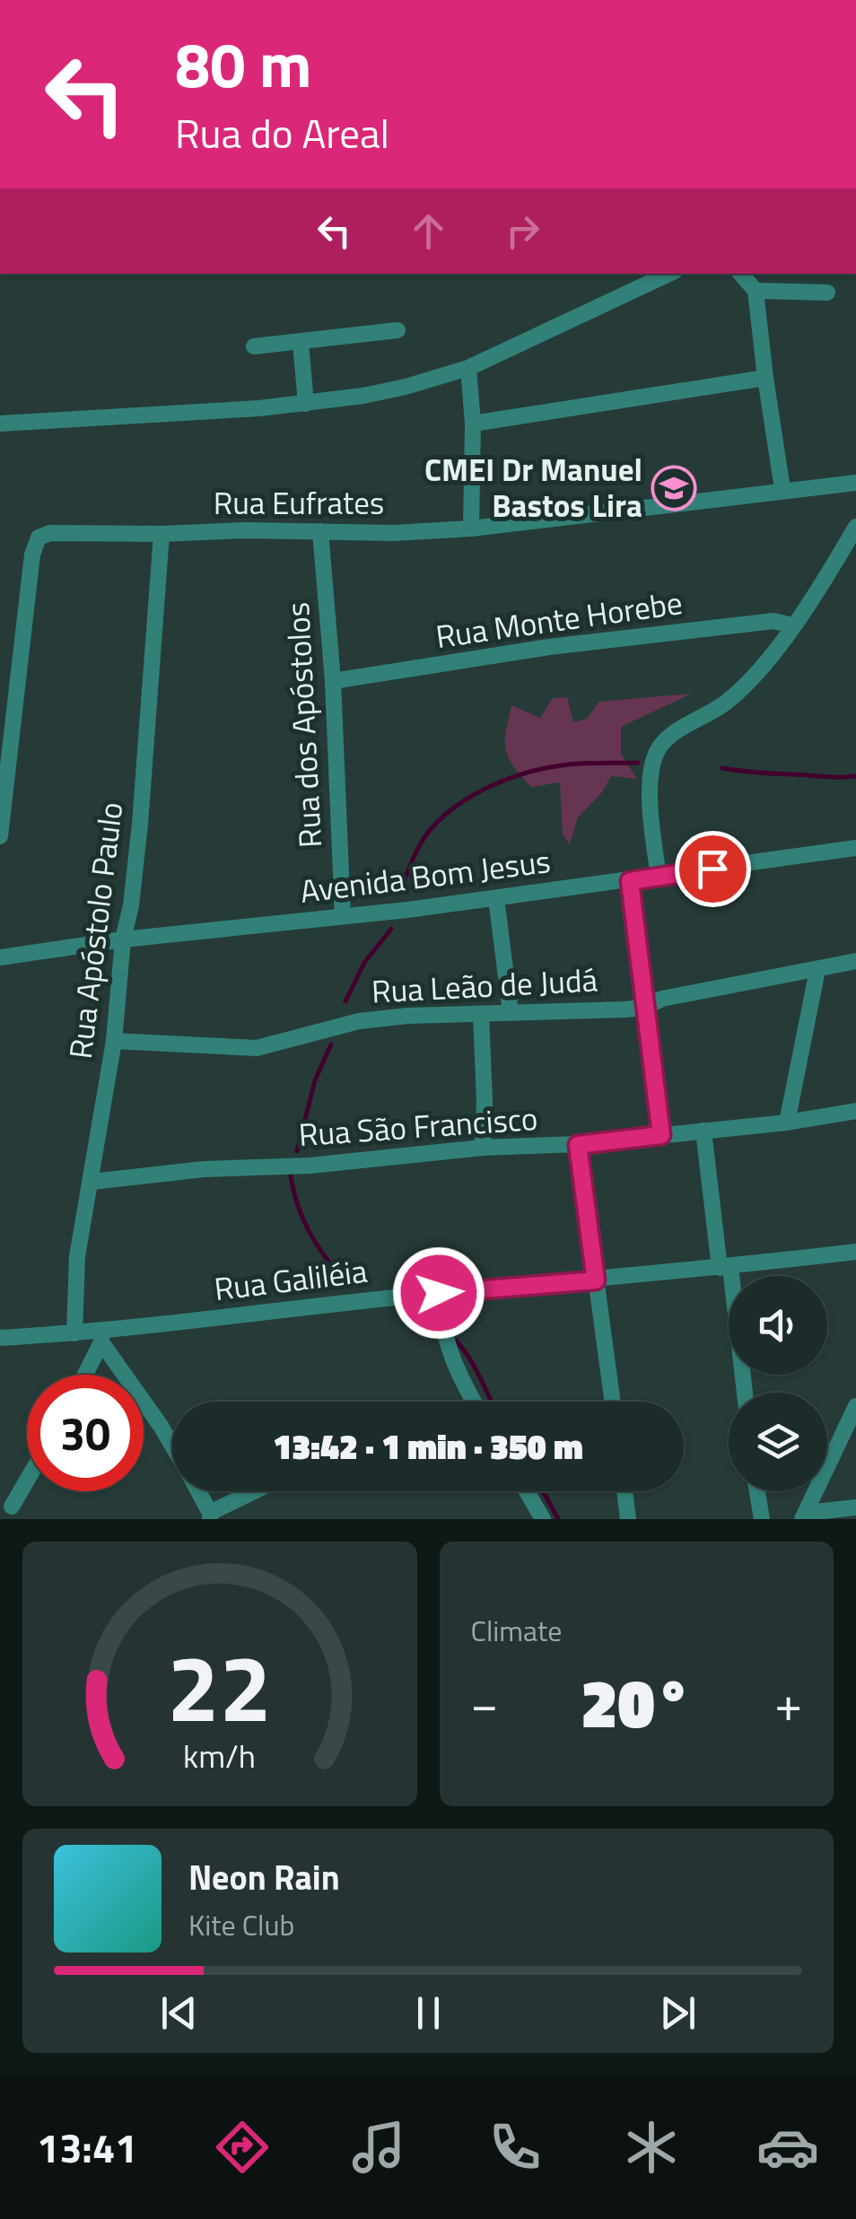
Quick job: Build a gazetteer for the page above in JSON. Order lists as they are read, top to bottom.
{
  "streets": {
    "street": [
      "Rua Eufrates",
      "Rua Monte Horebe",
      "Rua dos Apóstolos",
      "Avenida Bom Jesus",
      "Rua Apóstolo Paulo",
      "Rua Leão de Judá",
      "Rua São Francisco",
      "Rua Galiléia"
    ]
  },
  "crossings": [
    ["Rua Eufrates", "Rua dos Apóstolos"],
    ["Rua Eufrates", "Rua Apóstolo Paulo"],
    ["Rua Monte Horebe", "Rua dos Apóstolos"],
    ["Rua dos Apóstolos", "Avenida Bom Jesus"],
    ["Avenida Bom Jesus", "Rua Apóstolo Paulo"],
    ["Rua Apóstolo Paulo", "Rua Leão de Judá"],
    ["Rua Apóstolo Paulo", "Rua São Francisco"],
    ["Rua Apóstolo Paulo", "Rua Galiléia"]
  ],
  "places": {
    "school or university": ["CMEI Dr Manuel Bastos Lira"]
  },
  "page": {
    "turn": ["80 m", "Rua do Areal"],
    "limit": "30",
    "trip": "13:42 · 1 min · 350 m",
    "tile": "Climate",
    "heat": ["−", "20°", "+"],
    "song": ["Neon Rain", "Kite Club"],
    "tabs": "13:41",
    "gauge": ["22", "km/h"]
  }
}
